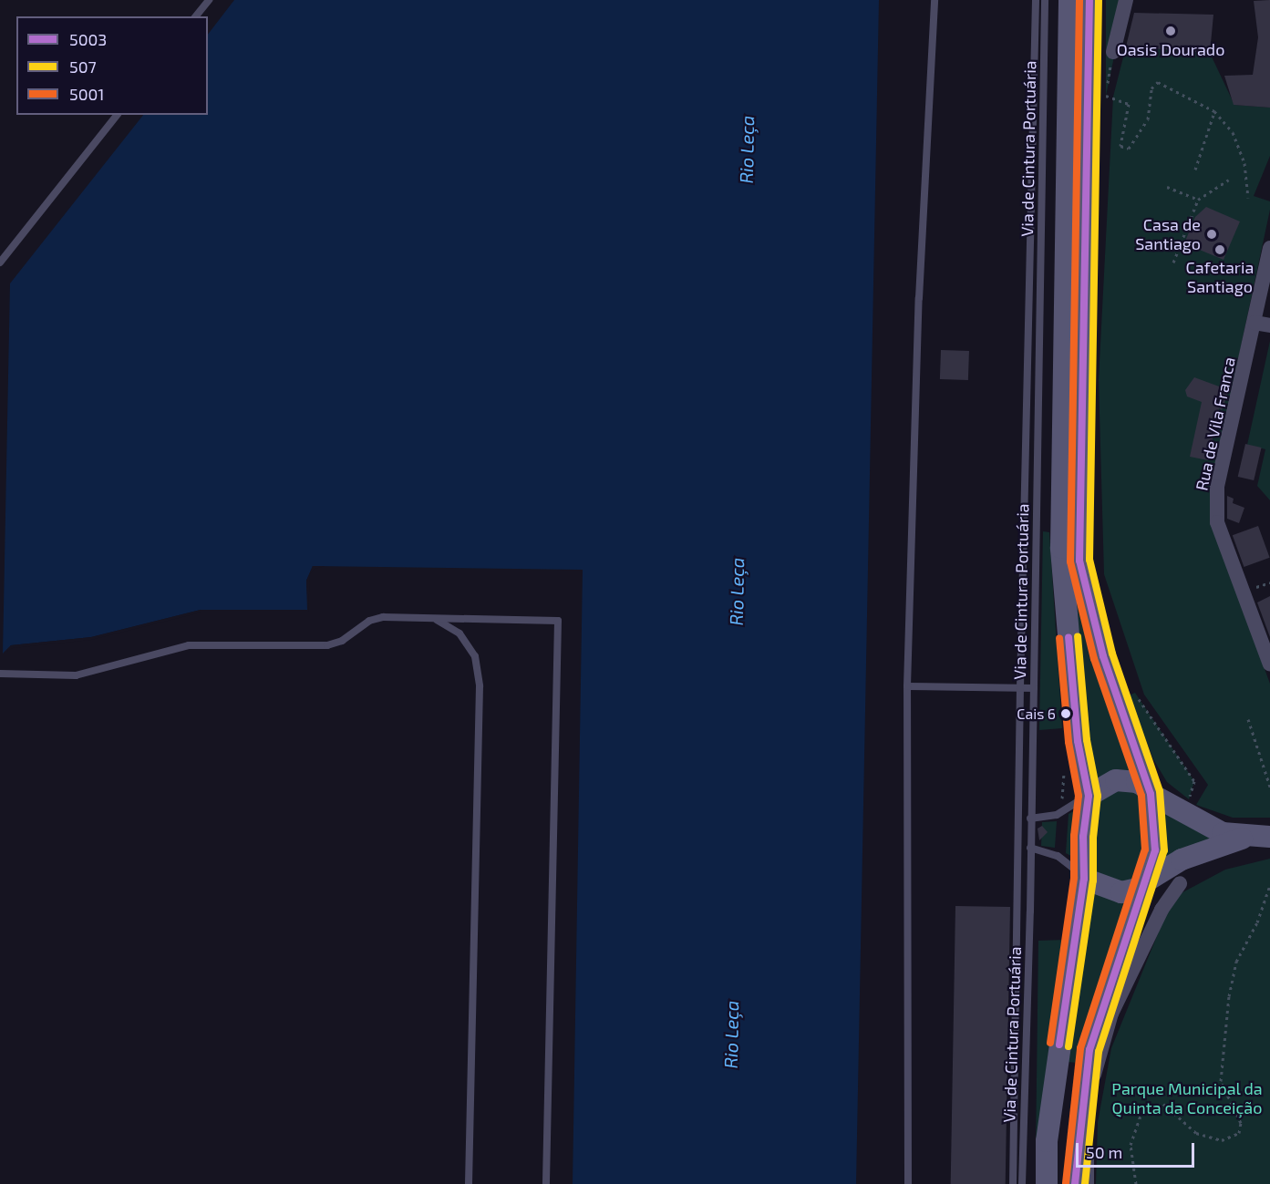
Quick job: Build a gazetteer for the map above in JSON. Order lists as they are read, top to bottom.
{
  "streets": {
    "street": ["Rua de Vila Franca"],
    "lane": ["Via de Cintura Portuária"]
  },
  "water": ["Rio Leça"],
  "parks": ["Parque Municipal da Quinta da Conceição"],
  "places": [
    "Oasis Dourado",
    "Casa de Santiago",
    "Cafetaria Santiago",
    "Cais 6"
  ],
  "lines": ["transit line 5003", "transit line 507", "transit line 5001"],
  "legend": ["5003", "507", "5001"],
  "scale_bar": "50 m"
}
